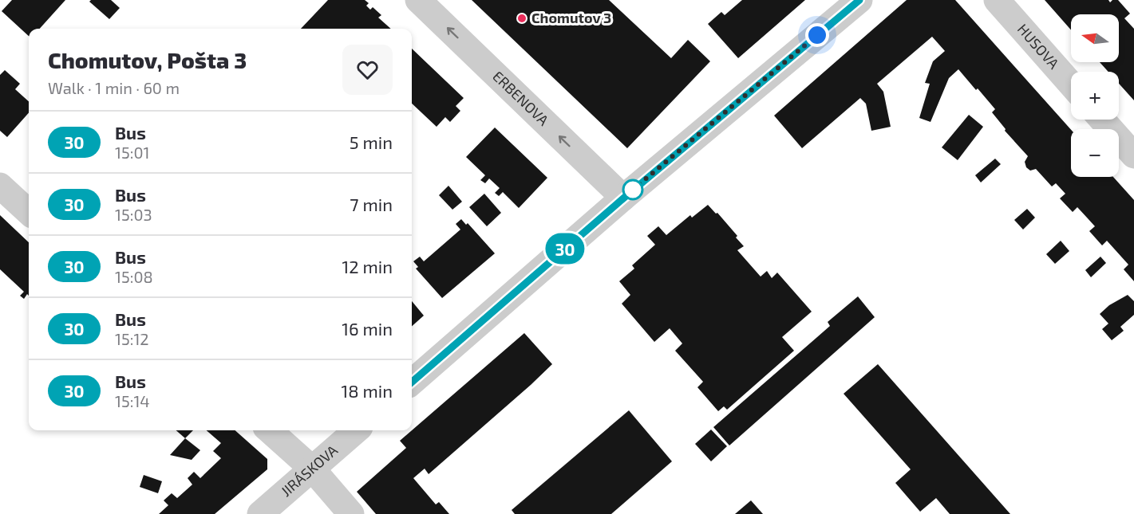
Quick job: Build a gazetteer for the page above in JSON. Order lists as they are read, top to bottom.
{
  "streets": {
    "street": ["HUSOVA", "ERBENOVA", "JIRÁSKOVA"]
  },
  "one_way": ["ERBENOVA"],
  "places": ["Chomutov 3"],
  "lines": ["bus line 30"],
  "north": "left",
  "page": {
    "on_map": "30",
    "map_buttons": ["+", "−"],
    "heading": ["Chomutov, Pošta 3", "Walk · 1 min · 60 m"],
    "list": [
      {
        "mark": "30",
        "name": "Bus",
        "note": "15:01",
        "value": "5 min"
      },
      {
        "mark": "30",
        "name": "Bus",
        "note": "15:03",
        "value": "7 min"
      },
      {
        "mark": "30",
        "name": "Bus",
        "note": "15:08",
        "value": "12 min"
      },
      {
        "mark": "30",
        "name": "Bus",
        "note": "15:12",
        "value": "16 min"
      },
      {
        "mark": "30",
        "name": "Bus",
        "note": "15:14",
        "value": "18 min"
      }
    ]
  }
}
